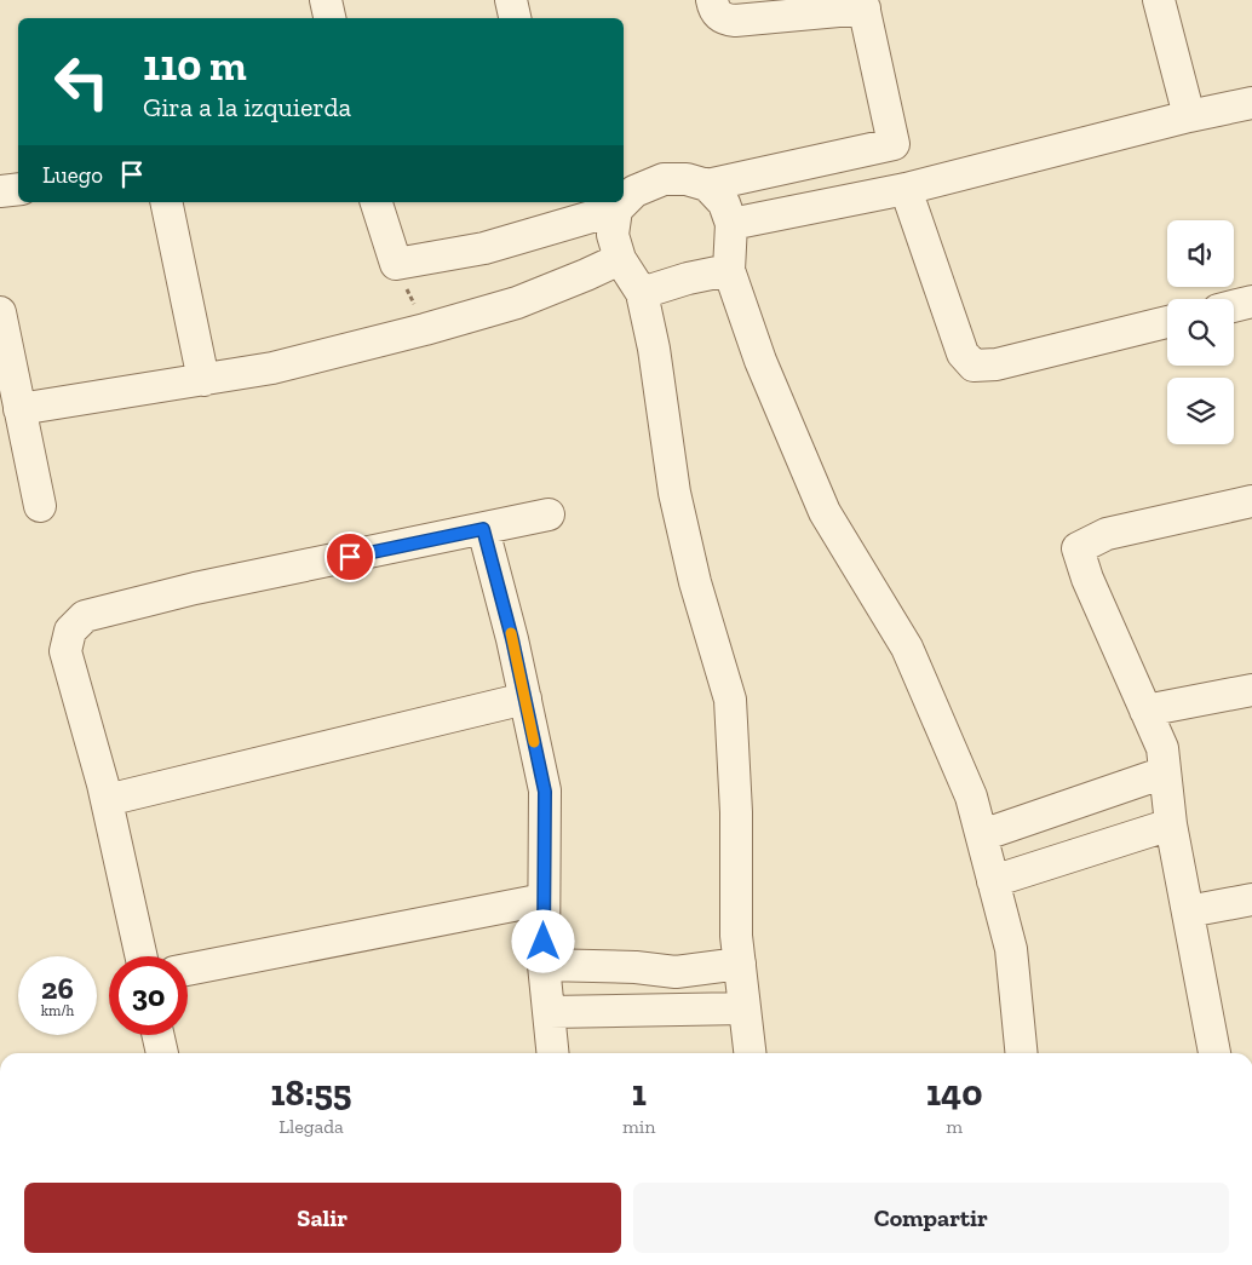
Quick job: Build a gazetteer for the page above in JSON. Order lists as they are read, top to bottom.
{
  "page": {
    "turn": ["110 m", "Gira a la izquierda"],
    "then": "Luego",
    "speed": "26 km/h",
    "limit": "30",
    "eta": [
      "18:55",
      "Llegada",
      "1",
      "min",
      "140",
      "m"
    ],
    "buttons": ["Salir", "Compartir"]
  }
}
